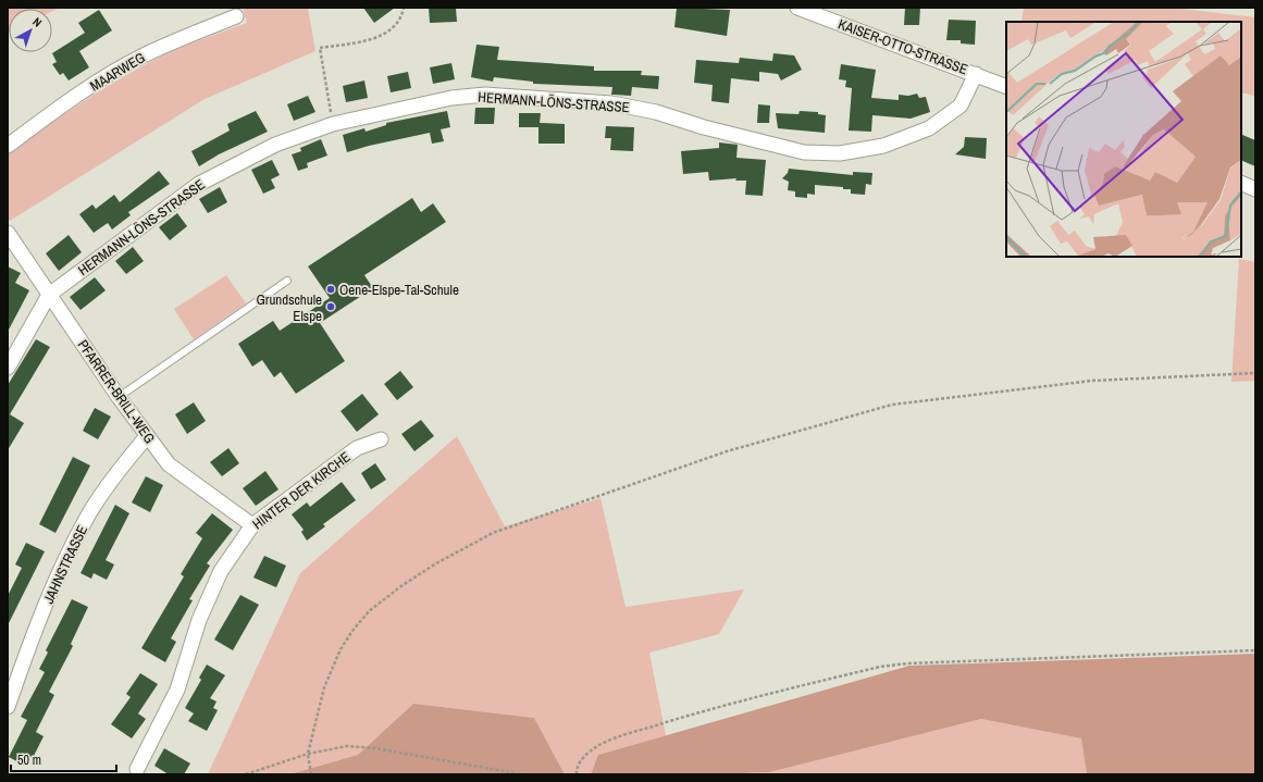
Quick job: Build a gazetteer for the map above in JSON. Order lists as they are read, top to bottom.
{
  "streets": {
    "street": [
      "KAISER-OTTO-STRASSE",
      "MAARWEG",
      "HERMANN-LÖNS-STRASSE",
      "PFARRER-BRILL-WEG",
      "HINTER DER KIRCHE",
      "JAHNSTRASSE"
    ]
  },
  "crossings": [
    ["KAISER-OTTO-STRASSE", "HERMANN-LÖNS-STRASSE"],
    ["HERMANN-LÖNS-STRASSE", "PFARRER-BRILL-WEG"],
    ["PFARRER-BRILL-WEG", "HINTER DER KIRCHE"],
    ["PFARRER-BRILL-WEG", "JAHNSTRASSE"]
  ],
  "places": ["Oene-Elspe-Tal-Schule", "Grundschule Elspe"],
  "scale_bar": "50 m",
  "north": "top right"
}
